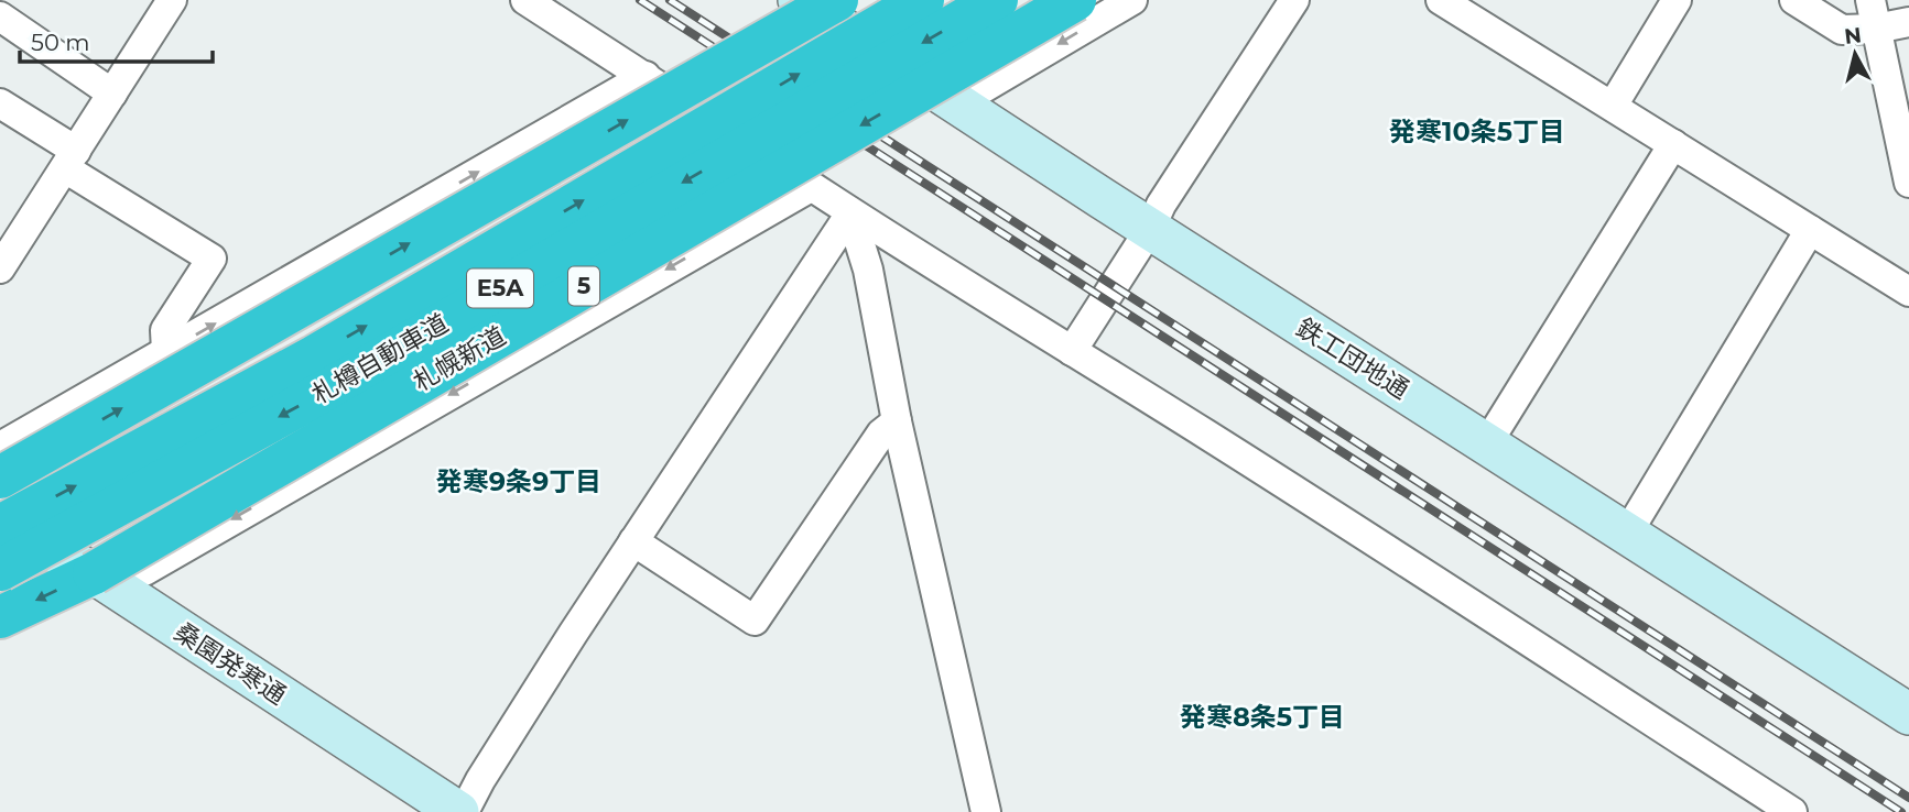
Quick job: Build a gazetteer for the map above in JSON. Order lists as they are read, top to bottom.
{
  "streets": {
    "highway": [
      "5",
      "E5A",
      "札樽自動車道",
      "札幌新道"
    ],
    "street": ["鉄工団地通", "桑園発寒通"]
  },
  "crossings": [
    ["札幌新道", "桑園発寒通"]
  ],
  "districts": ["発寒10条5丁目", "発寒9条9丁目", "発寒8条5丁目"],
  "scale_bar": "50 m",
  "north": "top"
}
